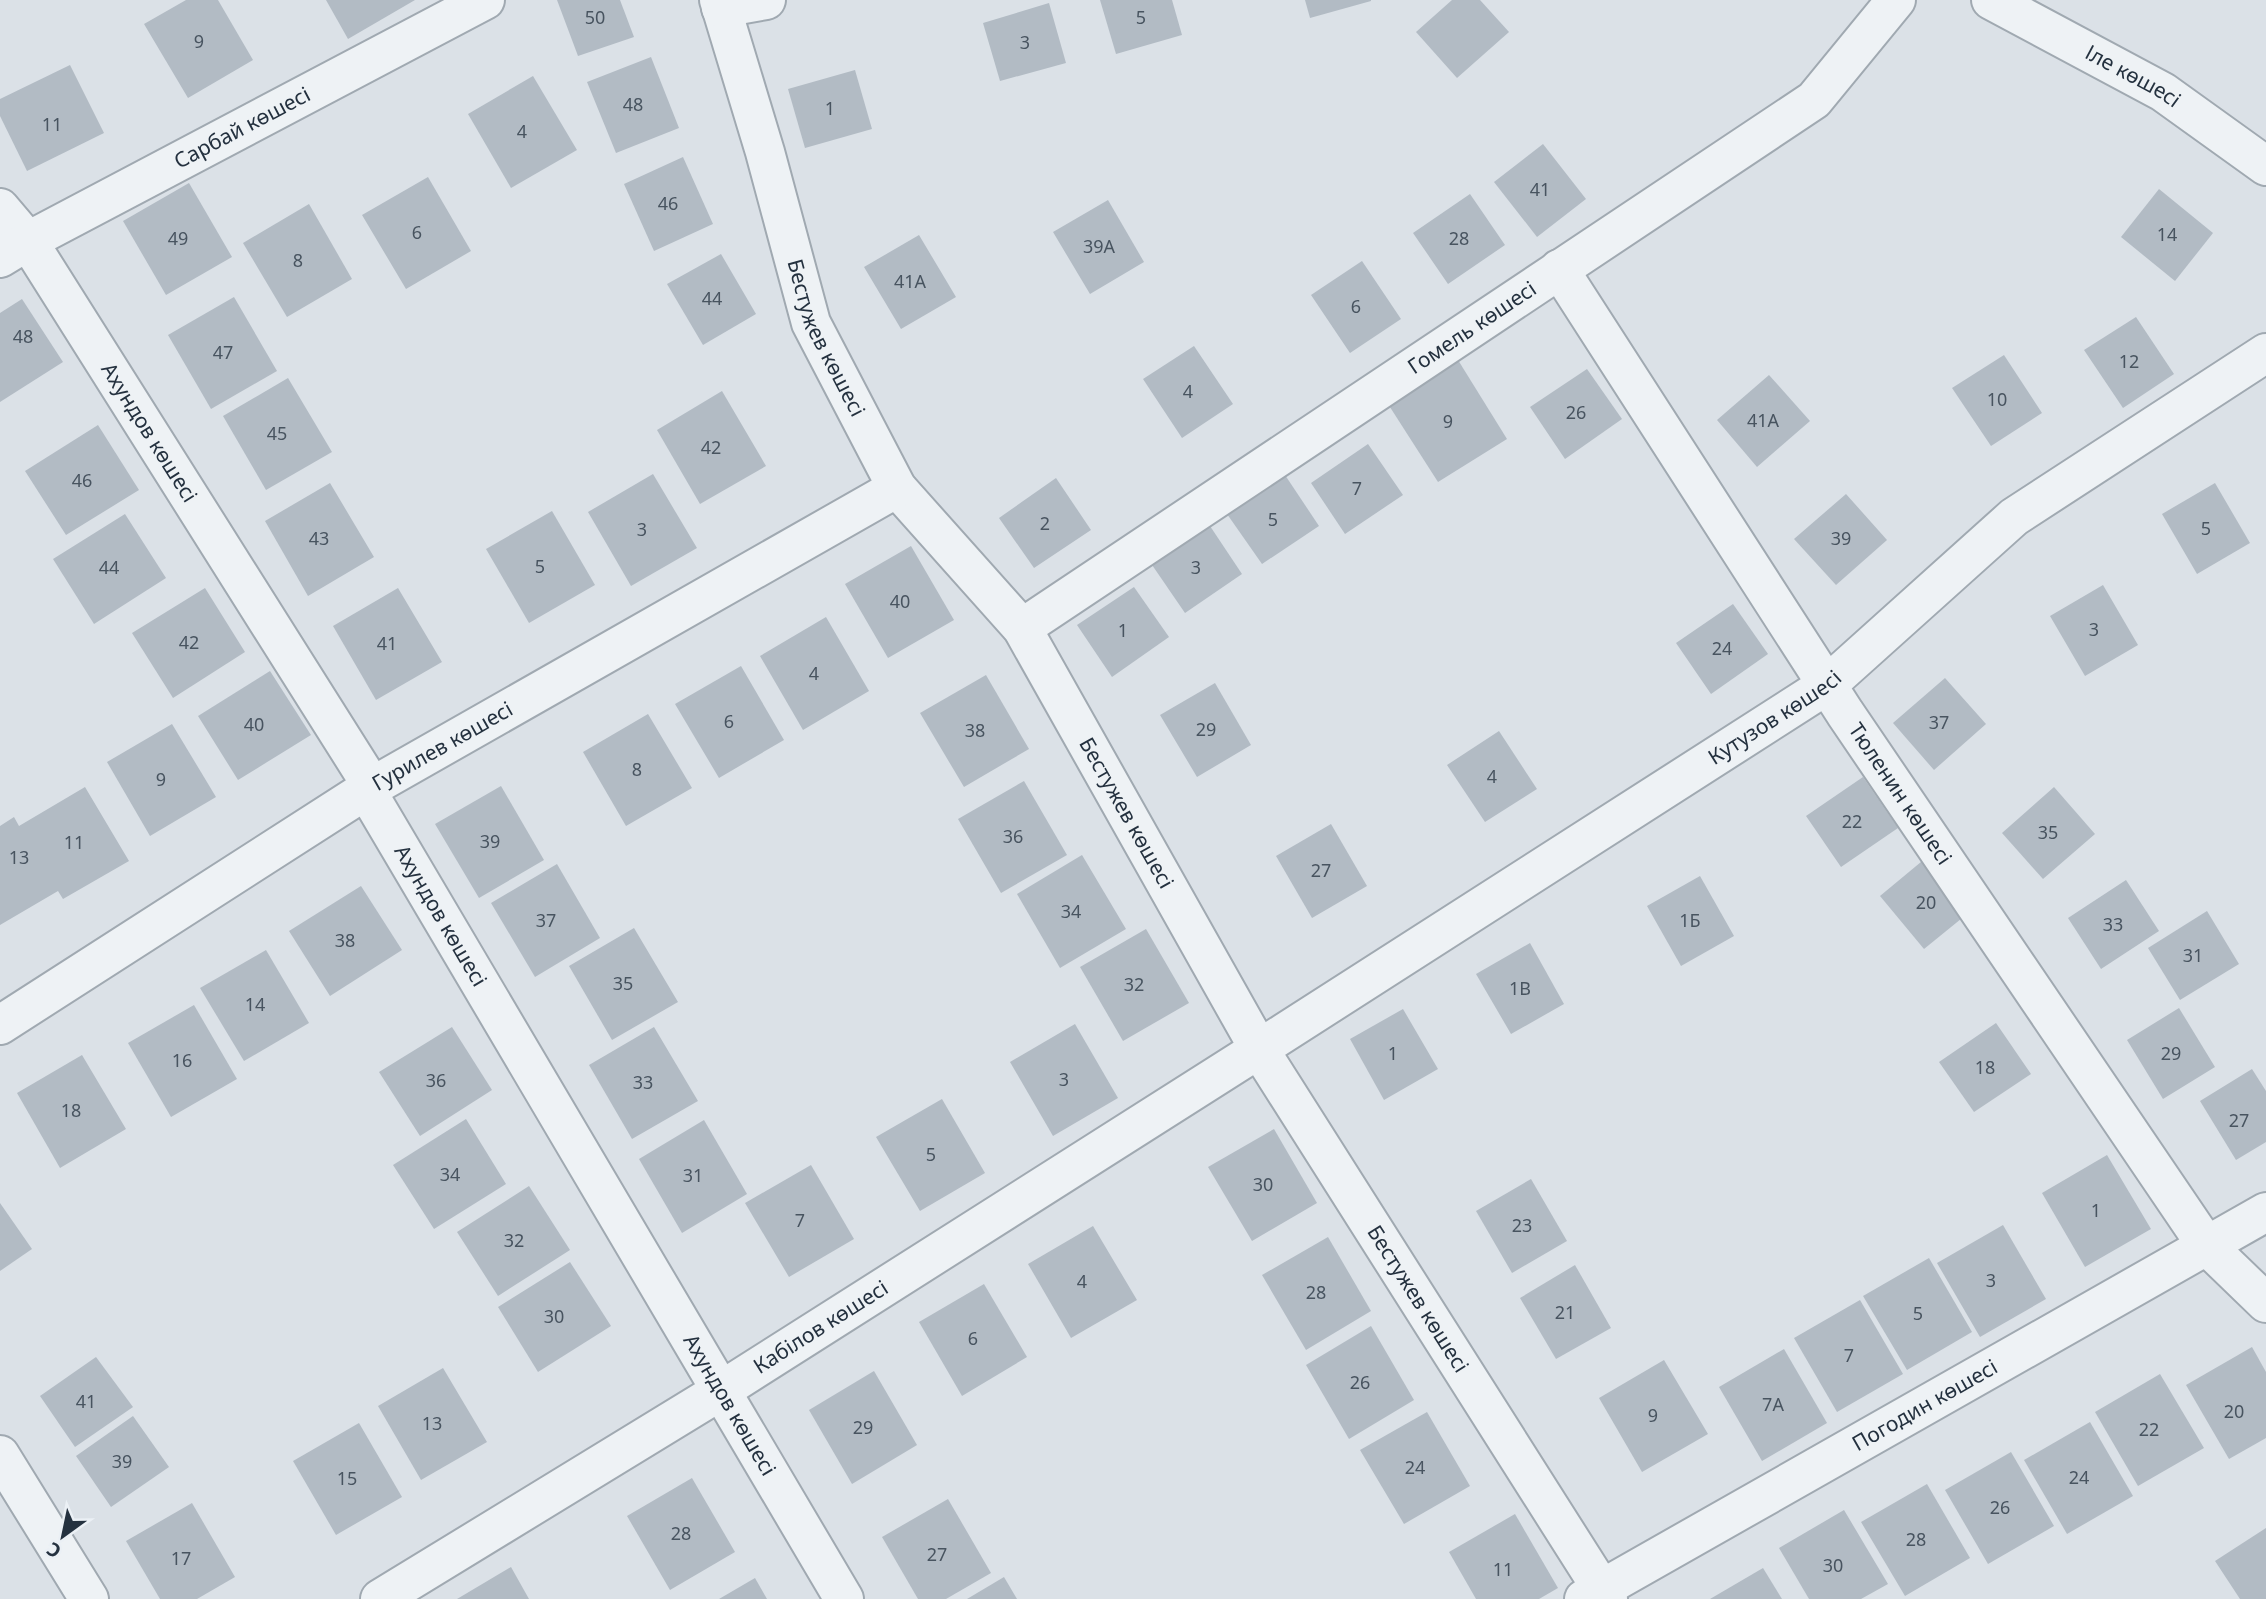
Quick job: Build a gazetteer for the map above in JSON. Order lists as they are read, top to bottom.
{
  "streets": {
    "street": [
      "Іле көшесі",
      "Сарбай көшесі",
      "Гомель көшесі",
      "Бестужев көшесі",
      "Ахундов көшесі",
      "Кутузов көшесі",
      "Гурилев көшесі",
      "Тюленин көшесі",
      "Кабілов көшесі",
      "Погодин көшесі"
    ]
  },
  "crossings": [
    ["Сарбай көшесі", "Ахундов көшесі"],
    ["Гомель көшесі", "Бестужев көшесі"],
    ["Гомель көшесі", "Тюленин көшесі"],
    ["Бестужев көшесі", "Кутузов көшесі"],
    ["Бестужев көшесі", "Гурилев көшесі"],
    ["Бестужев көшесі", "Кабілов көшесі"],
    ["Бестужев көшесі", "Погодин көшесі"],
    ["Ахундов көшесі", "Гурилев көшесі"],
    ["Ахундов көшесі", "Кабілов көшесі"],
    ["Кутузов көшесі", "Тюленин көшесі"],
    ["Кутузов көшесі", "Кабілов көшесі"],
    ["Тюленин көшесі", "Погодин көшесі"]
  ],
  "house_numbers": [
    "50",
    "5",
    "9",
    "3",
    "48",
    "1",
    "11",
    "4",
    "41",
    "46",
    "6",
    "14",
    "49",
    "28",
    "39А",
    "8",
    "41А",
    "44",
    "6",
    "48",
    "47",
    "12",
    "4",
    "10",
    "26",
    "41А",
    "9",
    "45",
    "42",
    "46",
    "7",
    "5",
    "2",
    "5",
    "3",
    "43",
    "39",
    "5",
    "44",
    "3",
    "40",
    "3",
    "1",
    "42",
    "41",
    "24",
    "4",
    "6",
    "37",
    "40",
    "29",
    "38",
    "8",
    "4",
    "9",
    "22",
    "35",
    "36",
    "39",
    "11",
    "13",
    "27",
    "20",
    "34",
    "37",
    "1Б",
    "33",
    "38",
    "31",
    "35",
    "32",
    "1В",
    "14",
    "1",
    "29",
    "16",
    "18",
    "3",
    "36",
    "33",
    "18",
    "27",
    "5",
    "34",
    "31",
    "30",
    "1",
    "7",
    "23",
    "32",
    "3",
    "4",
    "28",
    "21",
    "5",
    "30",
    "6",
    "7",
    "26",
    "41",
    "7А",
    "20",
    "9",
    "13",
    "29",
    "22",
    "39",
    "24",
    "24",
    "15",
    "26",
    "28",
    "28",
    "27",
    "17",
    "30",
    "11"
  ],
  "north": "bottom left"
}
